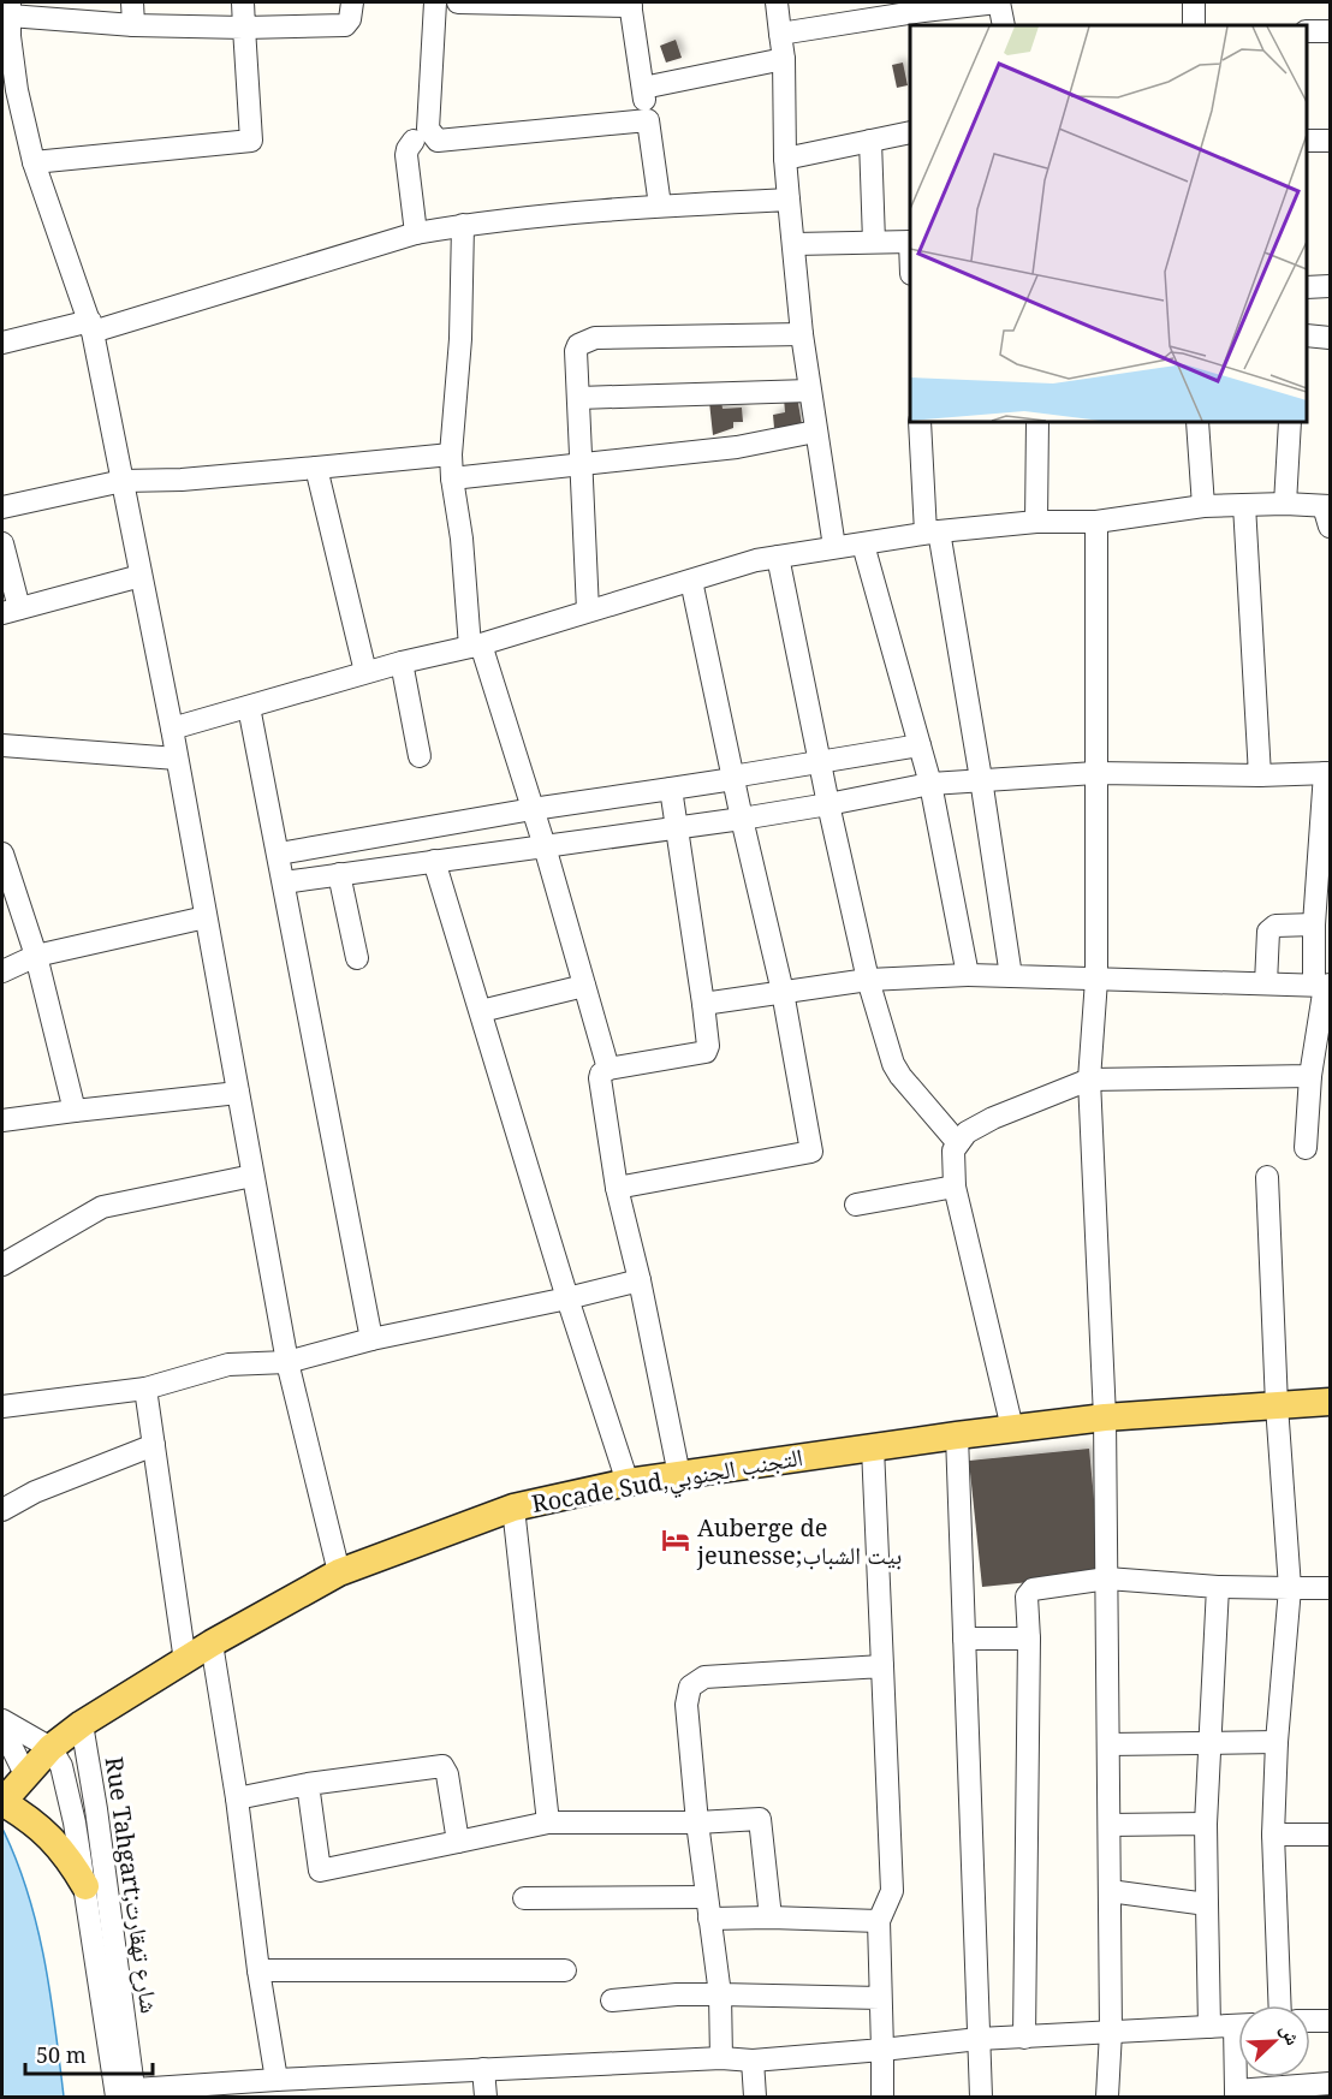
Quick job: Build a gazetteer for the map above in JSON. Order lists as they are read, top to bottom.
{
  "streets": {
    "main road": ["Rocade Sud,التجنب الجنوبي"],
    "street": ["Rue Tahgart;شارع تهقارت"]
  },
  "crossings": [
    ["Rocade Sud,التجنب الجنوبي", "Rue Tahgart;شارع تهقارت"]
  ],
  "places": {
    "hotel": ["Auberge de jeunesse;بيت الشباب"]
  },
  "scale_bar": "50 m",
  "north": "top right"
}
